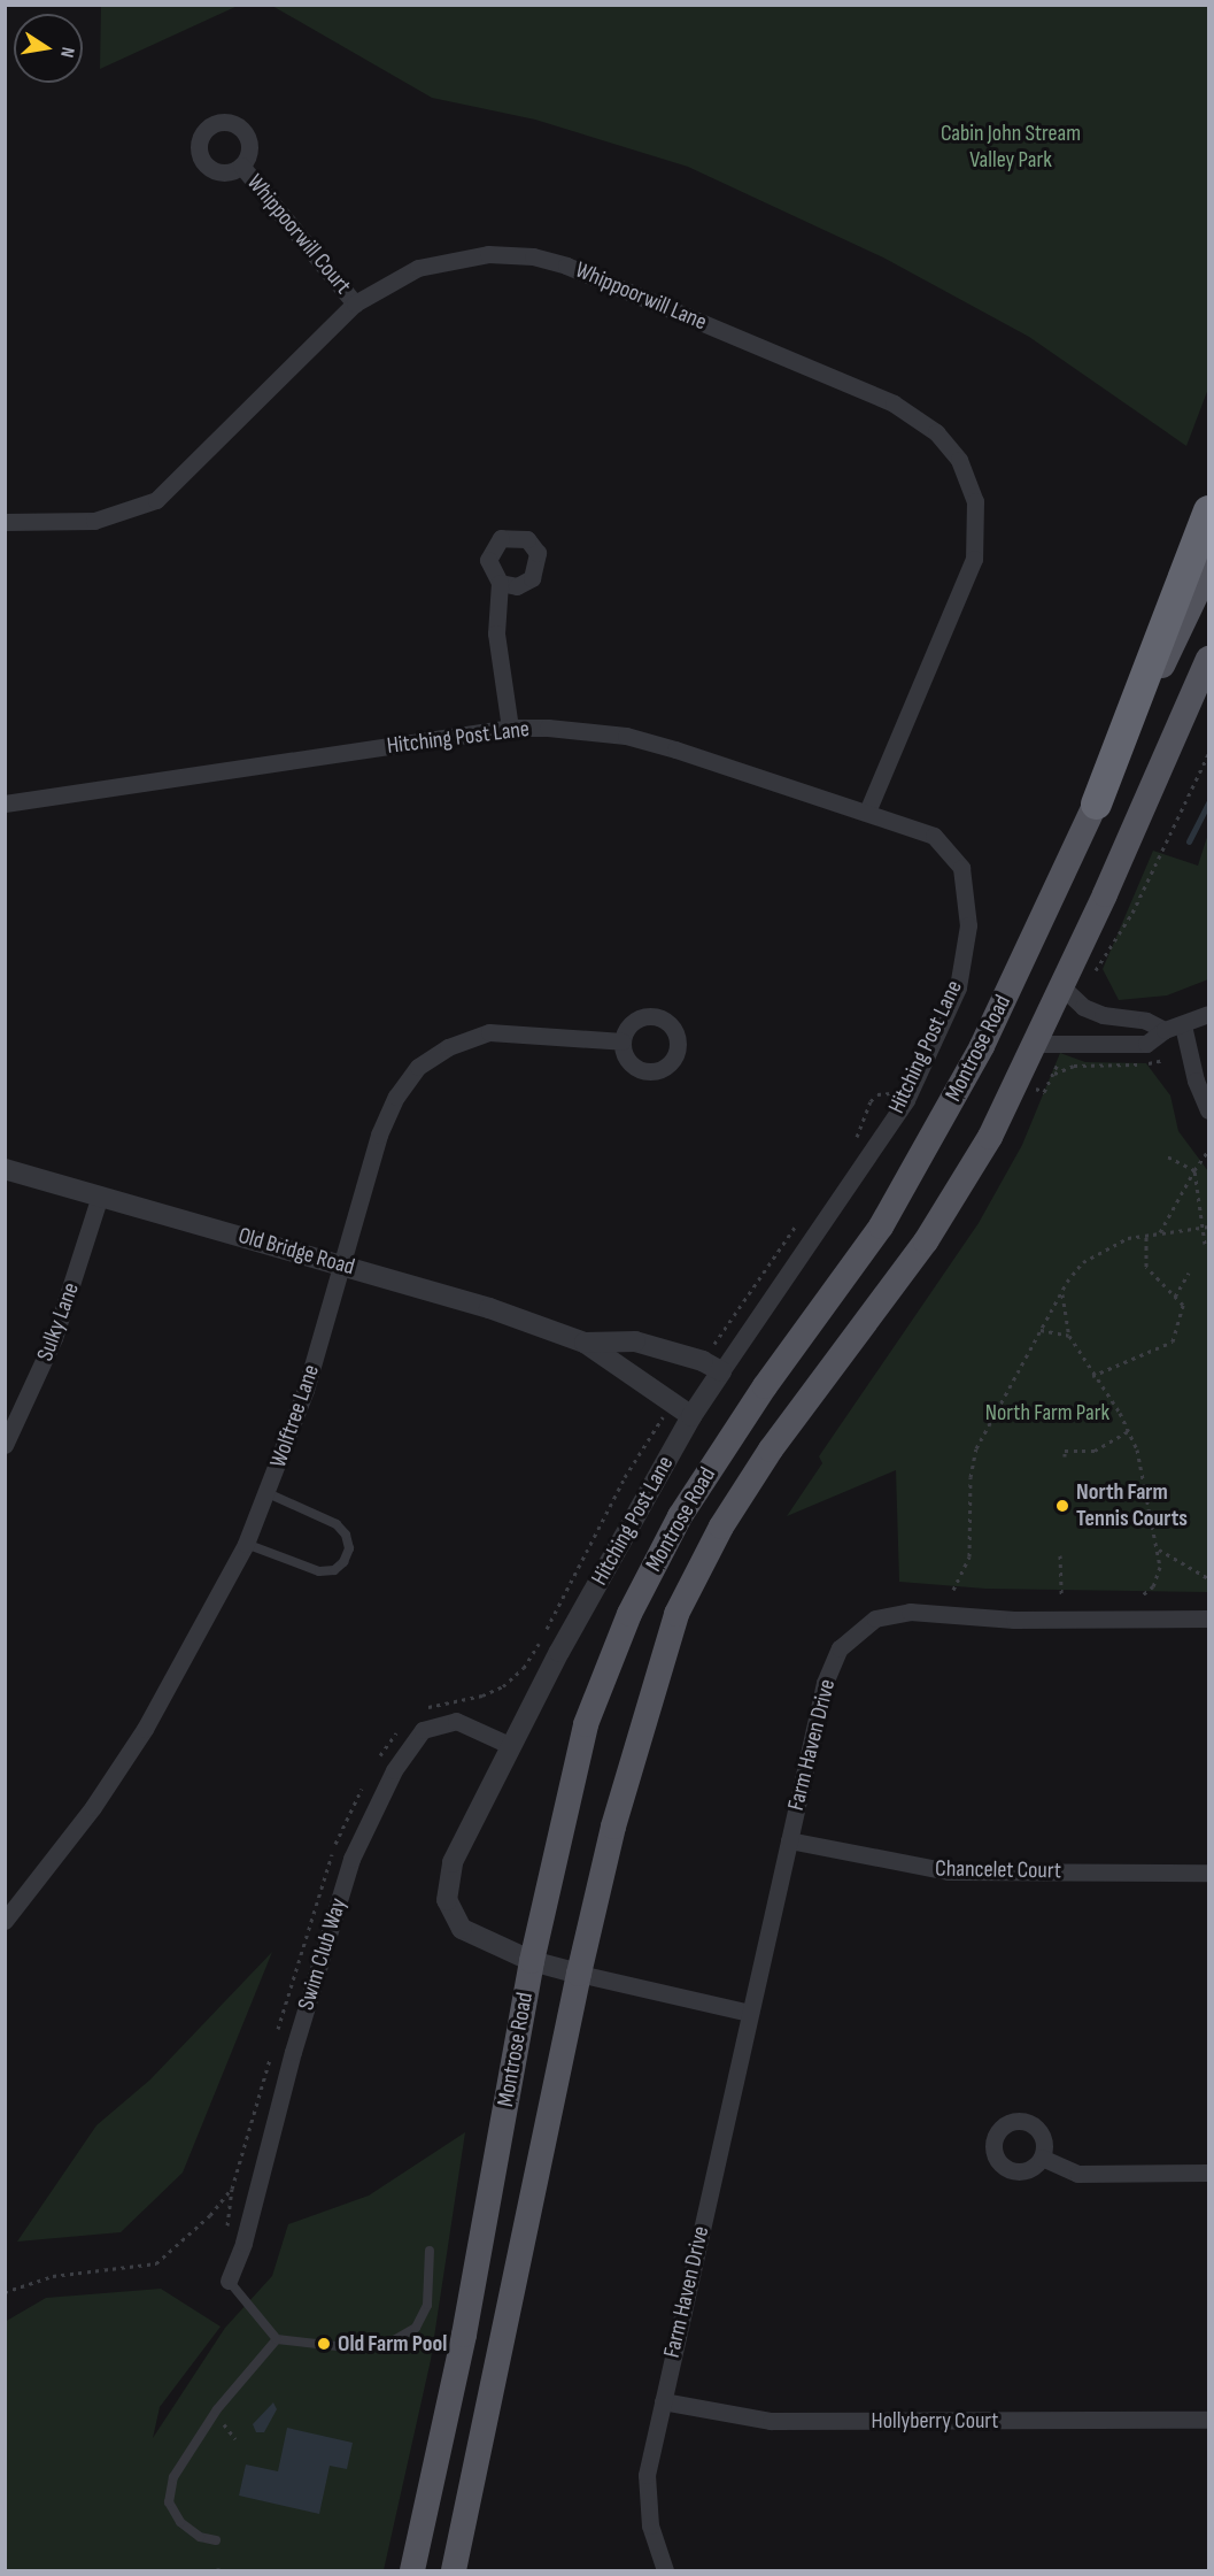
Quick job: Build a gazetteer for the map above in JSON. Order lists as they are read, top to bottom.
{
  "streets": {
    "main road": ["Montrose Road"],
    "street": [
      "Whippoorwill Court",
      "Whippoorwill Lane",
      "Hitching Post Lane",
      "Old Bridge Road",
      "Sulky Lane",
      "Wolftree Lane",
      "Farm Haven Drive",
      "Chancelet Court",
      "Swim Club Way",
      "Hollyberry Court"
    ]
  },
  "crossings": [
    ["Whippoorwill Court", "Whippoorwill Lane"],
    ["Whippoorwill Lane", "Hitching Post Lane"],
    ["Hitching Post Lane", "Montrose Road"],
    ["Hitching Post Lane", "Old Bridge Road"],
    ["Hitching Post Lane", "Swim Club Way"],
    ["Old Bridge Road", "Sulky Lane"],
    ["Old Bridge Road", "Wolftree Lane"],
    ["Farm Haven Drive", "Chancelet Court"],
    ["Farm Haven Drive", "Hollyberry Court"]
  ],
  "parks": ["Cabin John Stream Valley Park", "North Farm Park"],
  "places": ["North Farm Tennis Courts", "Old Farm Pool"],
  "north": "right"
}
